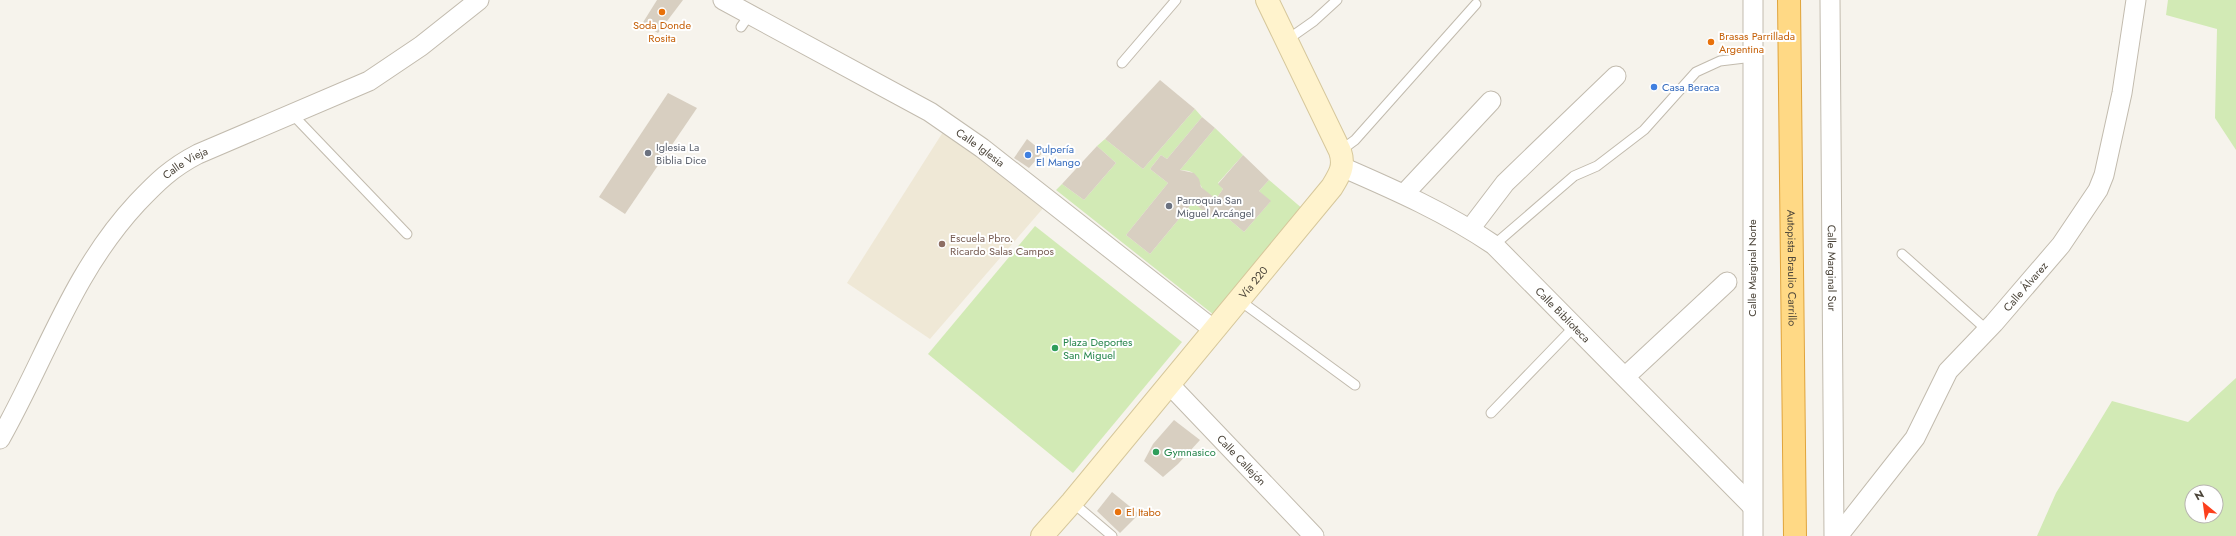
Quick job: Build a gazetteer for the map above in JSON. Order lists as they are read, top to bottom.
{
  "streets": {
    "highway": ["Autopista Braulio Carrillo"],
    "main road": ["Vía 220"],
    "street": [
      "Calle Iglesia",
      "Calle Vieja",
      "Calle Marginal Norte",
      "Calle Marginal Sur",
      "Calle Álvarez",
      "Calle Biblioteca",
      "Calle Callejón"
    ]
  },
  "crossings": [
    ["Calle Iglesia", "Vía 220"],
    ["Calle Marginal Norte", "Calle Biblioteca"],
    ["Vía 220", "Calle Biblioteca"],
    ["Vía 220", "Calle Callejón"]
  ],
  "places": [
    "Soda Donde Rosita",
    "Brasas Parrillada Argentina",
    "Casa Beraca",
    "Iglesia La Biblia Dice",
    "Pulpería El Mango",
    "Parroquia San Miguel Arcángel",
    "Escuela Pbro. Ricardo Salas Campos",
    "Plaza Deportes San Miguel",
    "Gymnasico",
    "El Itabo"
  ],
  "north": "top left"
}
